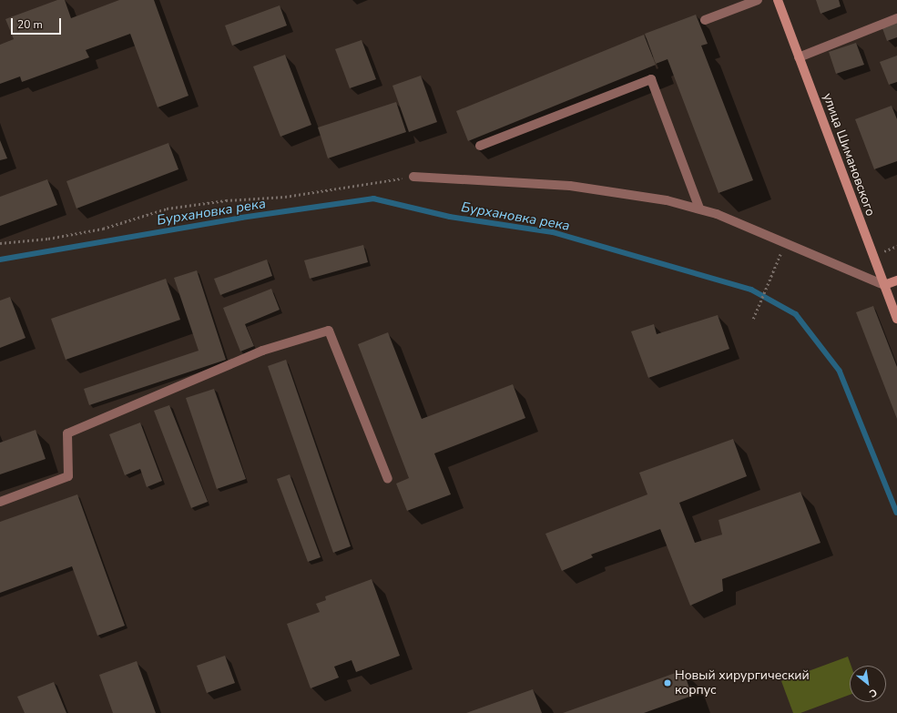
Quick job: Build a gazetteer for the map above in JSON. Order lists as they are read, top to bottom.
{
  "streets": {
    "street": ["улица Шимановского"]
  },
  "water": ["Бурхановка река"],
  "places": ["Новый хирургический корпус"],
  "scale_bar": "20 m",
  "north": "bottom right"
}
